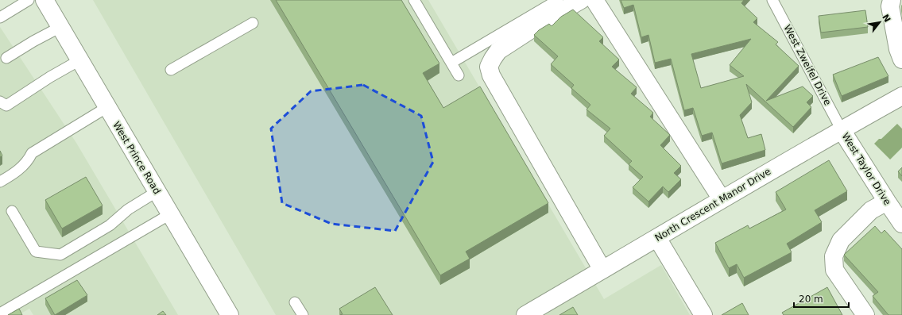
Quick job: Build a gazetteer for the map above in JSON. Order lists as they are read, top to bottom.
{
  "streets": {
    "street": ["West Prince Road", "West Taylor Drive", "North Crescent Manor Drive"],
    "lane": ["West Zweifel Drive"]
  },
  "crossings": [
    ["West Zweifel Drive", "West Taylor Drive"],
    ["West Zweifel Drive", "North Crescent Manor Drive"],
    ["West Taylor Drive", "North Crescent Manor Drive"]
  ],
  "scale_bar": "20 m",
  "north": "top right"
}
